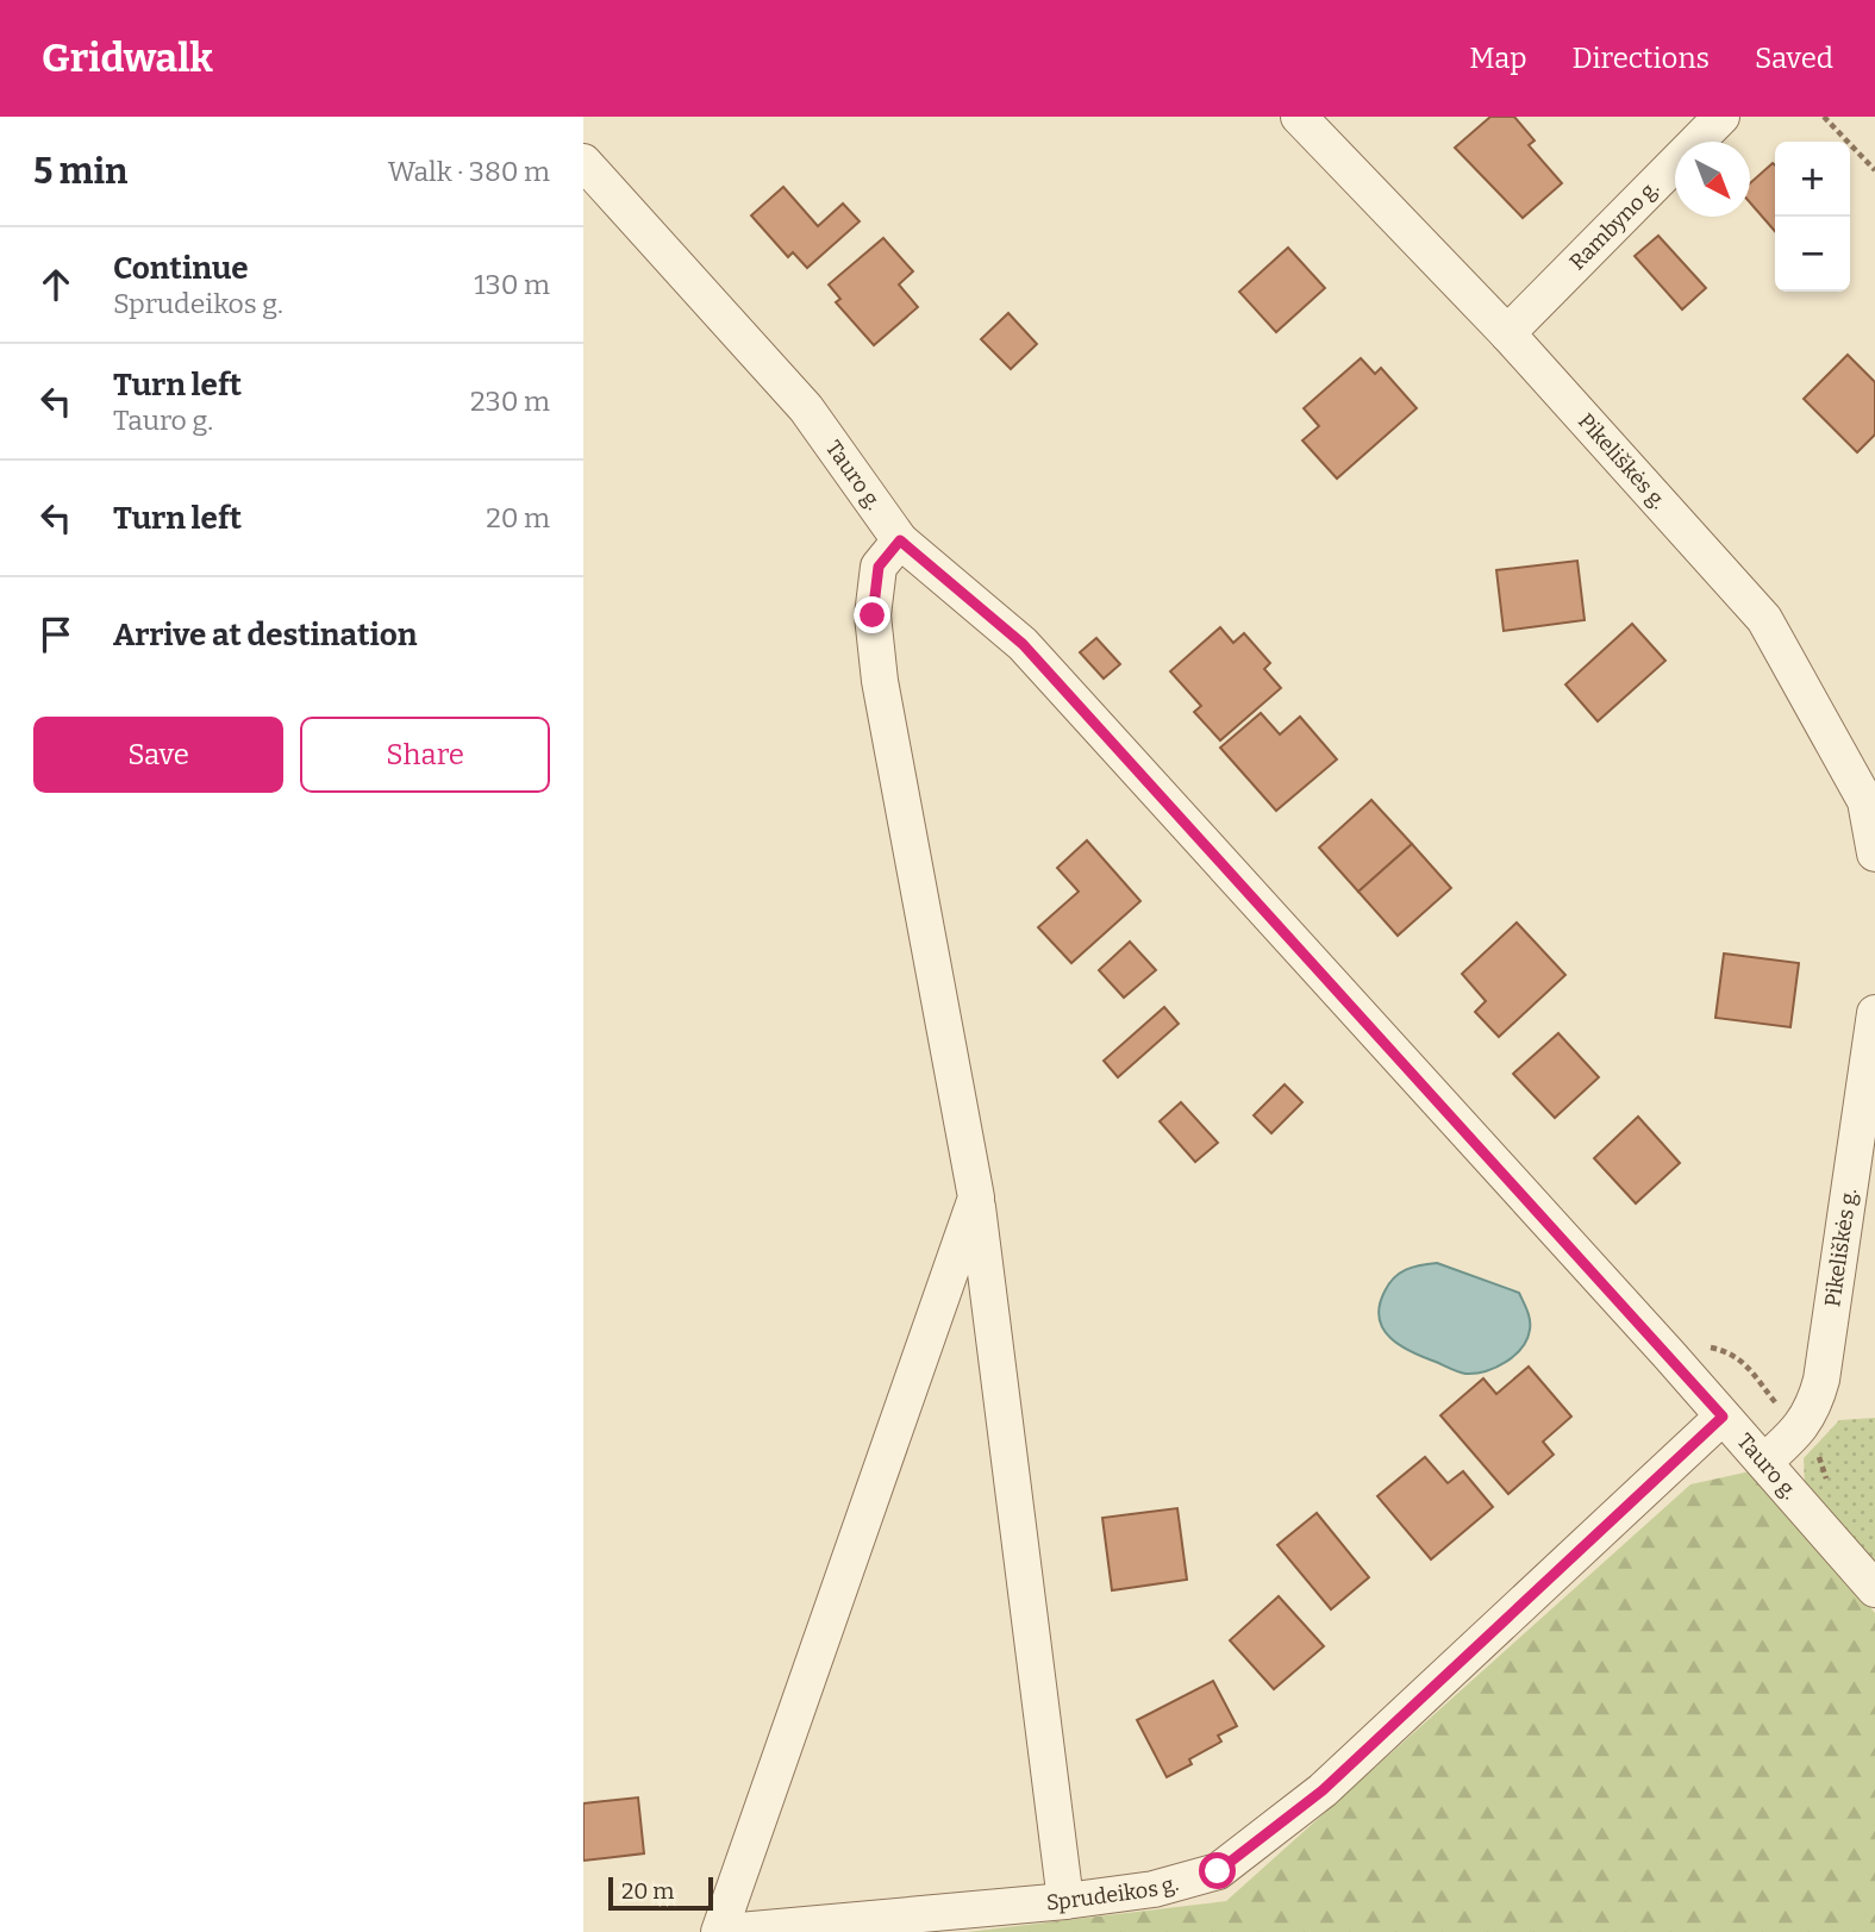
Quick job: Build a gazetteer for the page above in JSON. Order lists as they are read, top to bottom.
{
  "streets": {
    "street": [
      "Rambyno g.",
      "Pikeliškės g.",
      "Tauro g.",
      "Sprudeikos g."
    ]
  },
  "crossings": [
    ["Rambyno g.", "Pikeliškės g."],
    ["Pikeliškės g.", "Tauro g."],
    ["Tauro g.", "Sprudeikos g."]
  ],
  "scale_bar": "20 m",
  "north": "bottom right",
  "page": {
    "header": "Gridwalk",
    "nav": ["Map", "Directions", "Saved"],
    "heading": ["5 min", "Walk · 380 m"],
    "map_buttons": ["+", "−"],
    "list": [
      ["Continue", "Sprudeikos g.", "130 m"],
      ["Turn left", "Tauro g.", "230 m"],
      ["Turn left", "20 m"],
      "Arrive at destination"
    ],
    "buttons": ["Save", "Share"],
    "scale": "20 m"
  }
}
